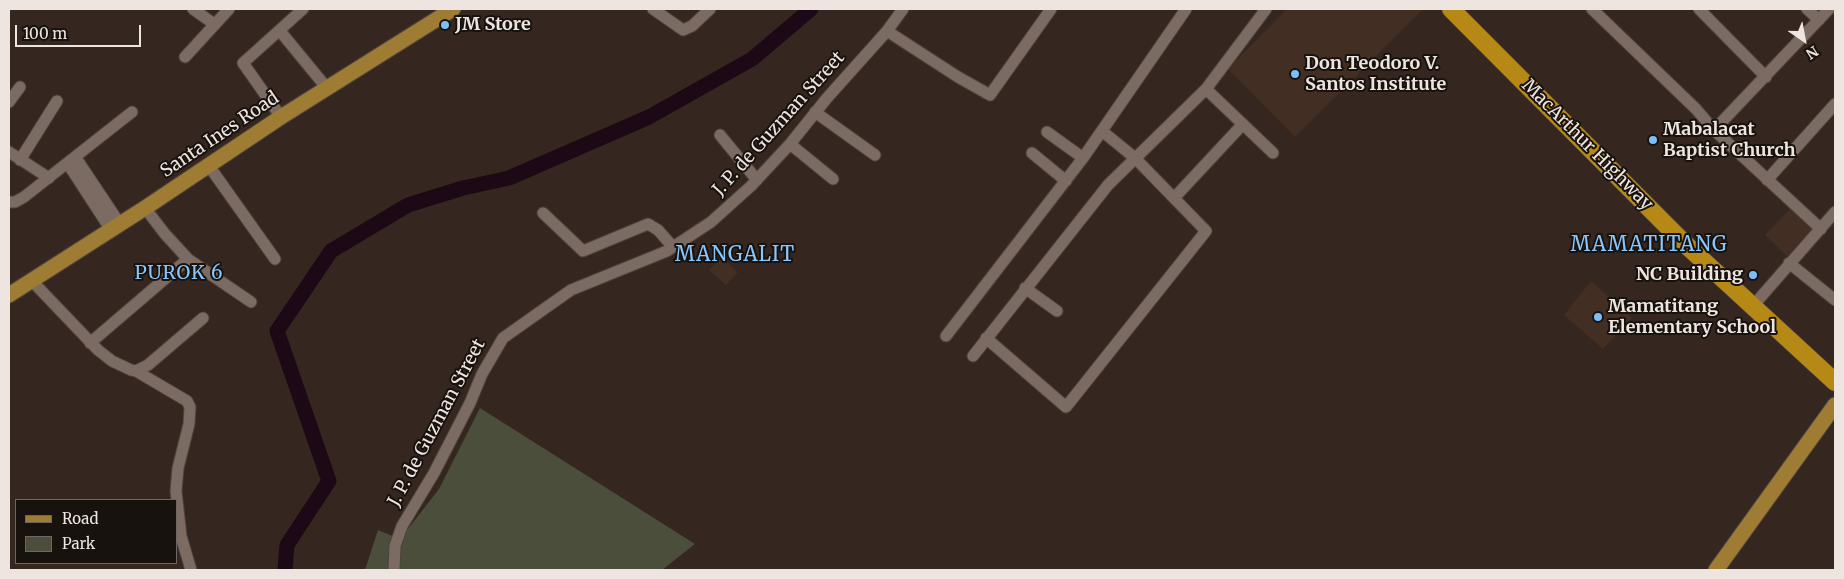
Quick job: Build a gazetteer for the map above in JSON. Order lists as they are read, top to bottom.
{
  "streets": {
    "highway": ["MacArthur Highway"],
    "main road": ["Santa Ines Road"],
    "street": ["J. P. de Guzman Street"]
  },
  "districts": ["MAMATITANG", "MANGALIT", "PUROK 6"],
  "places": [
    "JM Store",
    "Don Teodoro V. Santos Institute",
    "Mabalacat Baptist Church",
    "NC Building",
    "Mamatitang Elementary School"
  ],
  "legend": ["Road", "Park"],
  "scale_bar": "100 m",
  "north": "bottom right"
}
